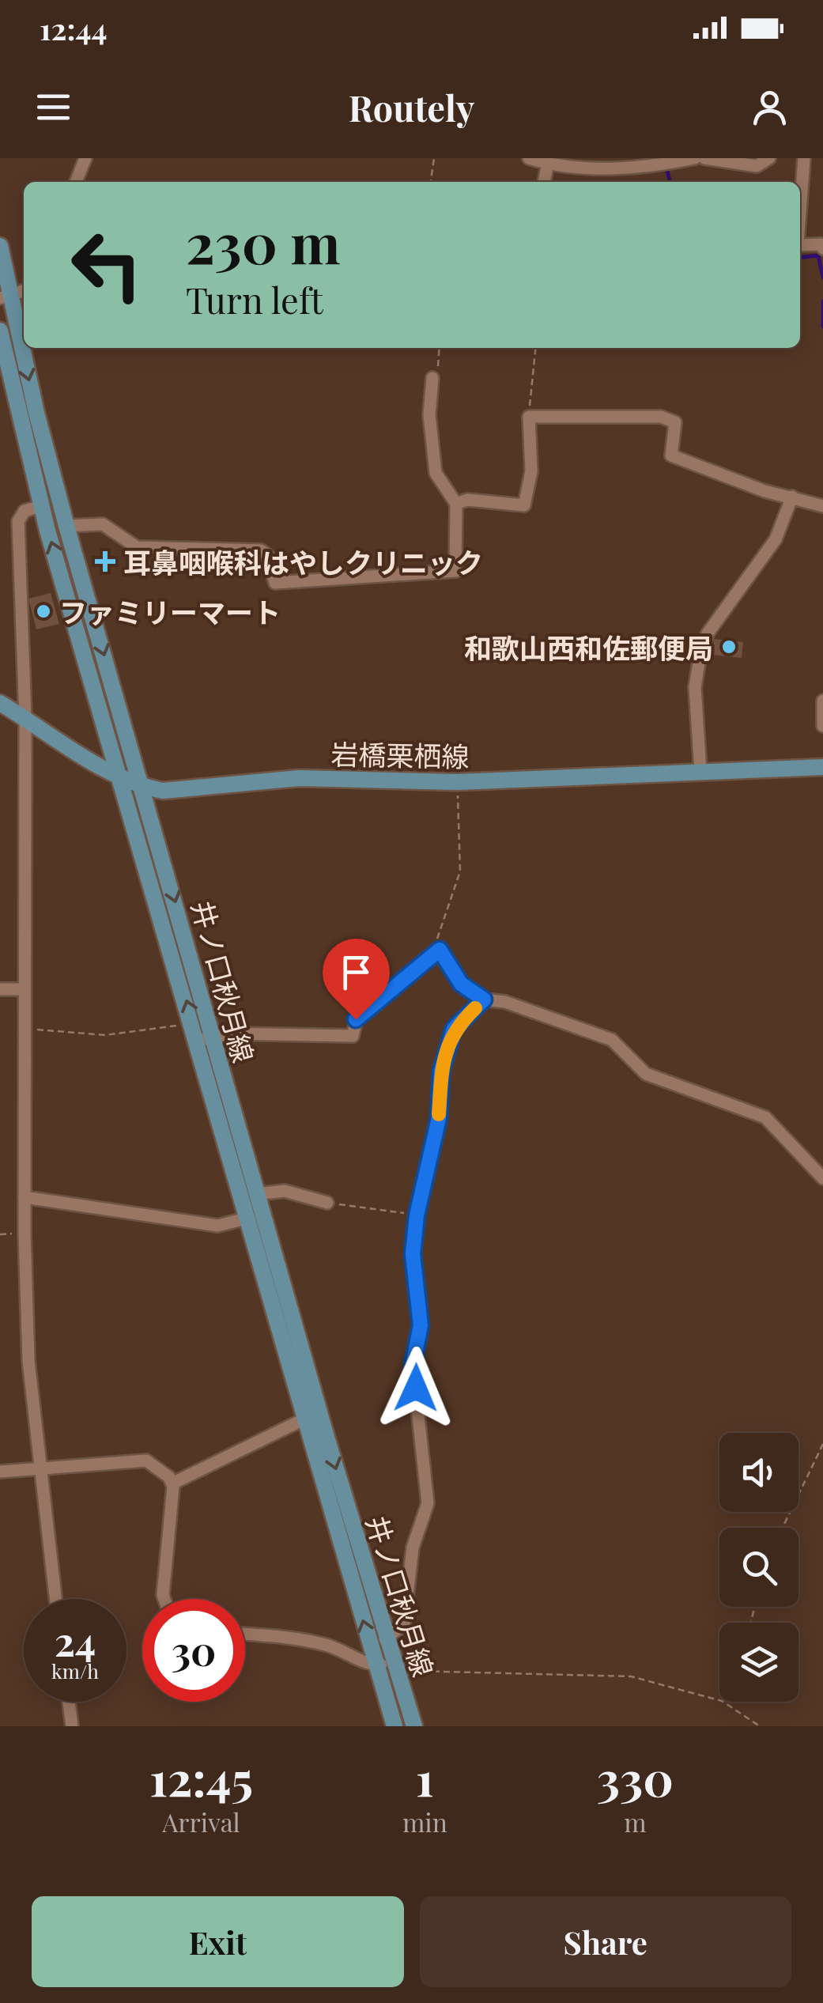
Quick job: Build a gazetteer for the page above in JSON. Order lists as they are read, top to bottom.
{
  "streets": {
    "main road": ["岩橋栗栖線", "井ノ口秋月線"]
  },
  "crossings": [
    ["岩橋栗栖線", "井ノ口秋月線"]
  ],
  "places": {
    "health": ["耳鼻咽喉科はやしクリニック"],
    "other": ["ファミリーマート", "和歌山西和佐郵便局"]
  },
  "page": {
    "status": "12:44",
    "header": "Routely",
    "turn": ["230 m", "Turn left"],
    "speed": "24 km/h",
    "limit": "30",
    "eta": [
      "12:45",
      "Arrival",
      "1",
      "min",
      "330",
      "m"
    ],
    "buttons": ["Exit", "Share"]
  }
}
